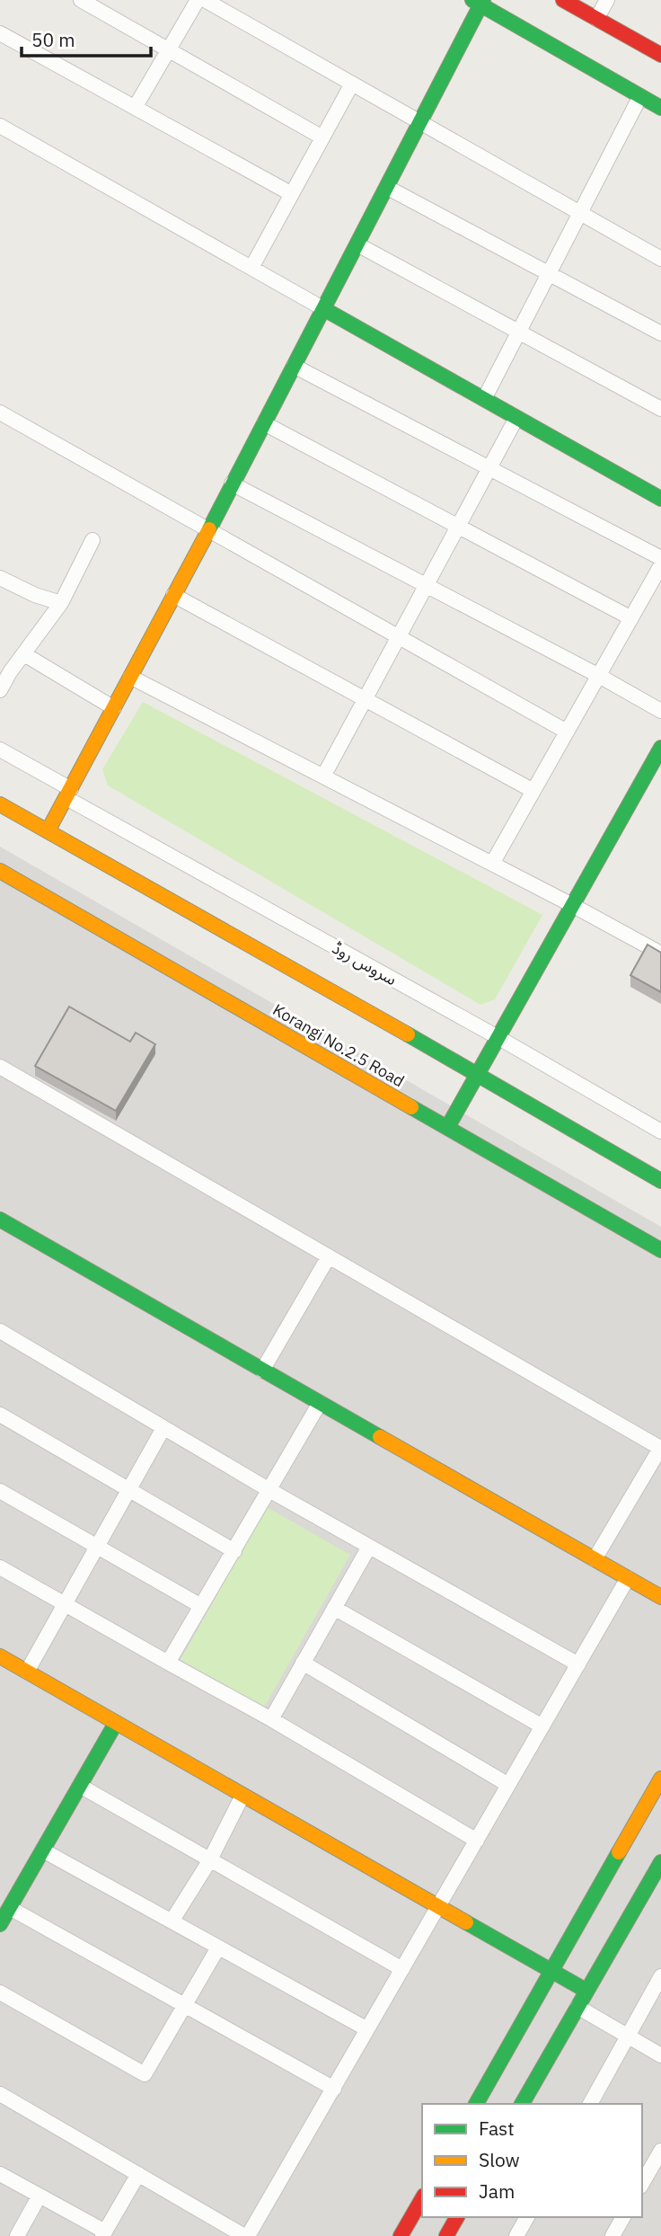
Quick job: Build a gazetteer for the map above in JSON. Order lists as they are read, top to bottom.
{
  "streets": {
    "street": ["سروس روڈ", "Korangi No.2.5 Road"]
  },
  "legend": ["Fast", "Slow", "Jam"],
  "scale_bar": "50 m"
}
